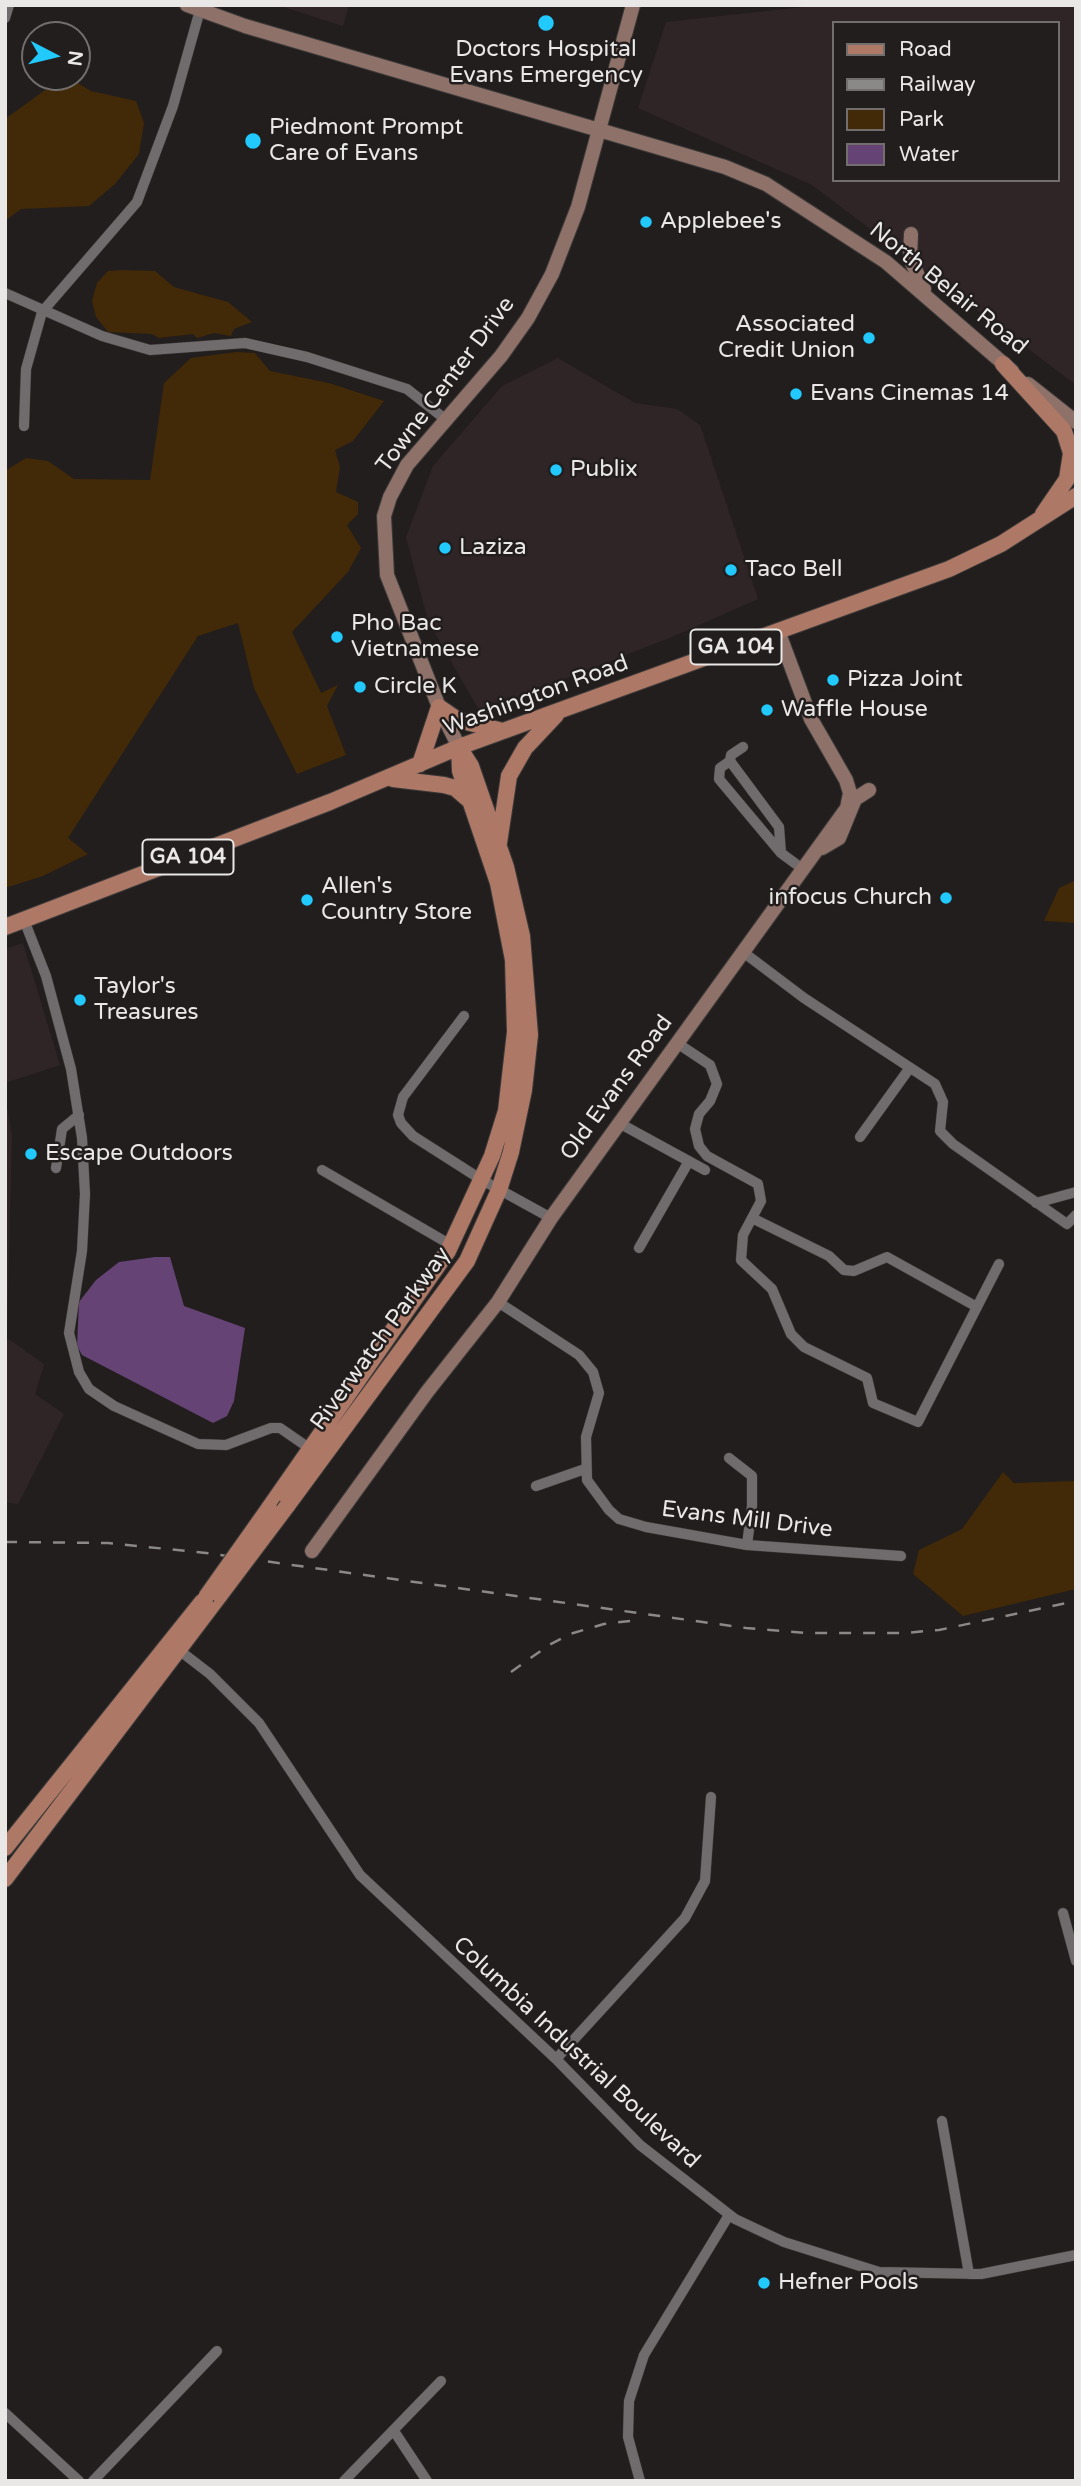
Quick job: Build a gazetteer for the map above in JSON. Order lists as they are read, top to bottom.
{
  "streets": {
    "main road": [
      "North Belair Road",
      "Towne Center Drive",
      "GA 104",
      "Washington Road",
      "Old Evans Road",
      "Riverwatch Parkway"
    ],
    "street": ["Evans Mill Drive", "Columbia Industrial Boulevard"]
  },
  "crossings": [
    ["North Belair Road", "Towne Center Drive"],
    ["Towne Center Drive", "Washington Road"],
    ["Towne Center Drive", "Riverwatch Parkway"],
    ["Washington Road", "Old Evans Road"],
    ["Washington Road", "Riverwatch Parkway"],
    ["Riverwatch Parkway", "Columbia Industrial Boulevard"]
  ],
  "places": [
    "Doctors Hospital Evans Emergency",
    "Piedmont Prompt Care of Evans",
    "Applebee's",
    "Associated Credit Union",
    "Evans Cinemas 14",
    "Publix",
    "Laziza",
    "Taco Bell",
    "Pho Bac Vietnamese",
    "Pizza Joint",
    "Circle K",
    "Waffle House",
    "infocus Church",
    "Allen's Country Store",
    "Taylor's Treasures",
    "Escape Outdoors",
    "Hefner Pools"
  ],
  "legend": [
    "Road",
    "Railway",
    "Park",
    "Water"
  ],
  "north": "right"
}
